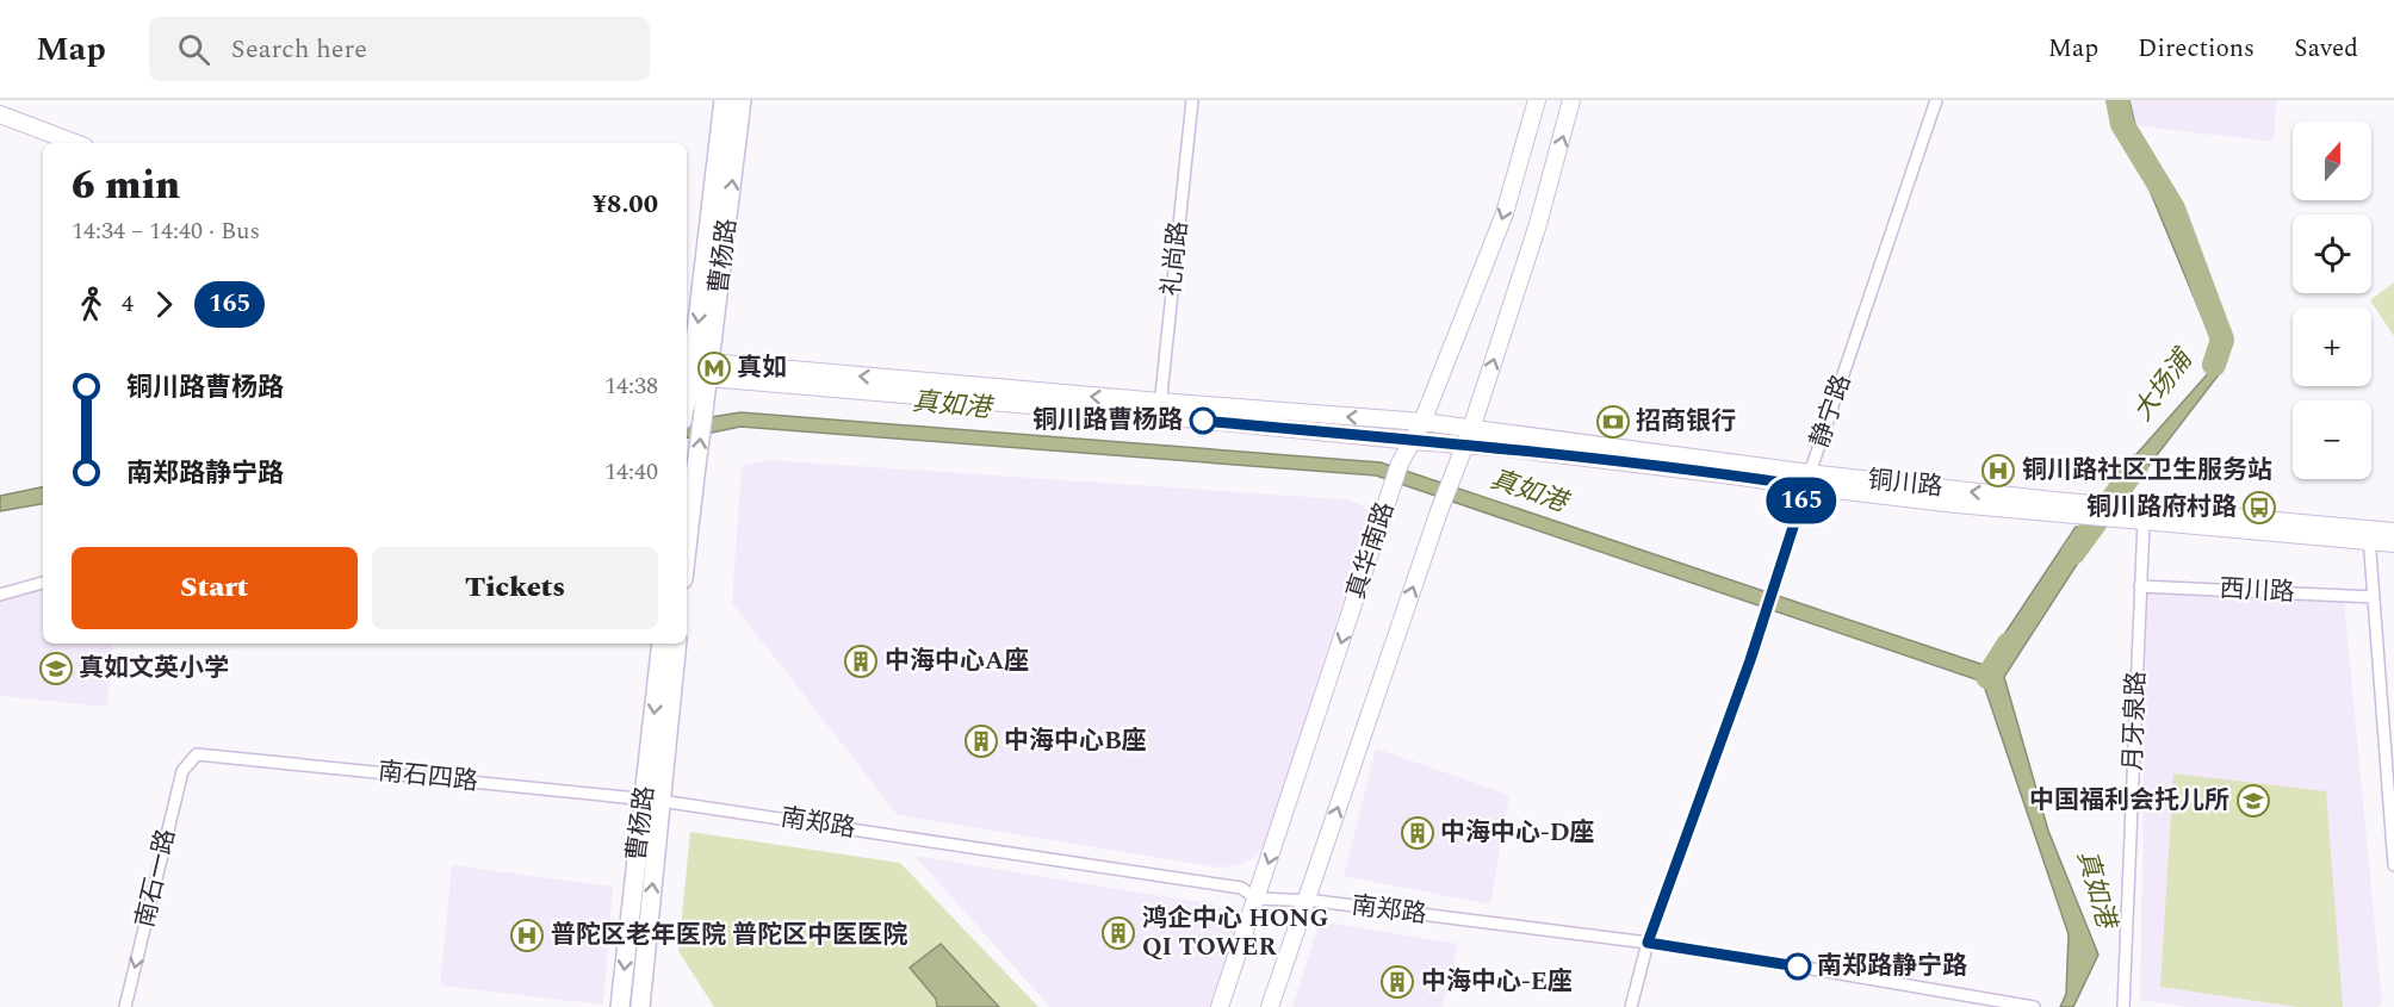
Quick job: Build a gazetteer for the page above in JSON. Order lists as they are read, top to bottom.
{
  "streets": {
    "main road": ["曹杨路", "铜川路", "真华南路"],
    "street": [
      "礼尚路",
      "静宁路",
      "西川路",
      "月牙泉路",
      "南石四路",
      "南郑路",
      "南石一路"
    ]
  },
  "crossings": [
    ["曹杨路", "铜川路"],
    ["曹杨路", "南石四路"],
    ["曹杨路", "南郑路"],
    ["礼尚路", "铜川路"],
    ["静宁路", "铜川路"],
    ["静宁路", "南郑路"],
    ["铜川路", "真华南路"],
    ["铜川路", "月牙泉路"],
    ["真华南路", "南郑路"],
    ["西川路", "月牙泉路"],
    ["南石四路", "南郑路"],
    ["南石四路", "南石一路"]
  ],
  "one_way": ["南石一路"],
  "water": ["大场浦", "真如港"],
  "places": {
    "metro station": ["真如"],
    "other": ["铜川路曹杨路", "南郑路静宁路"],
    "bank": ["招商银行"],
    "hospital": ["铜川路社区卫生服务站", "普陀区老年医院 普陀区中医医院"],
    "bus stop": ["铜川路府村路"],
    "building": [
      "中海中心A座",
      "中海中心B座",
      "中海中心-D座",
      "鸿企中心 HONG QI TOWER",
      "中海中心-E座"
    ],
    "school or university": ["真如文英小学", "中国福利会托儿所"]
  },
  "lines": ["bus line 165"],
  "north": "top",
  "page": {
    "header": "Map",
    "search": "Search here",
    "nav": ["Map", "Directions", "Saved"],
    "on_map": "165",
    "map_buttons": ["+", "−"],
    "heading": ["6 min", "14:34 – 14:40 · Bus", "¥8.00"],
    "legs": ["4", "165"],
    "list": [
      {
        "name": "铜川路曹杨路",
        "value": "14:38"
      },
      {
        "name": "南郑路静宁路",
        "value": "14:40"
      }
    ],
    "buttons": ["Start", "Tickets"]
  }
}
